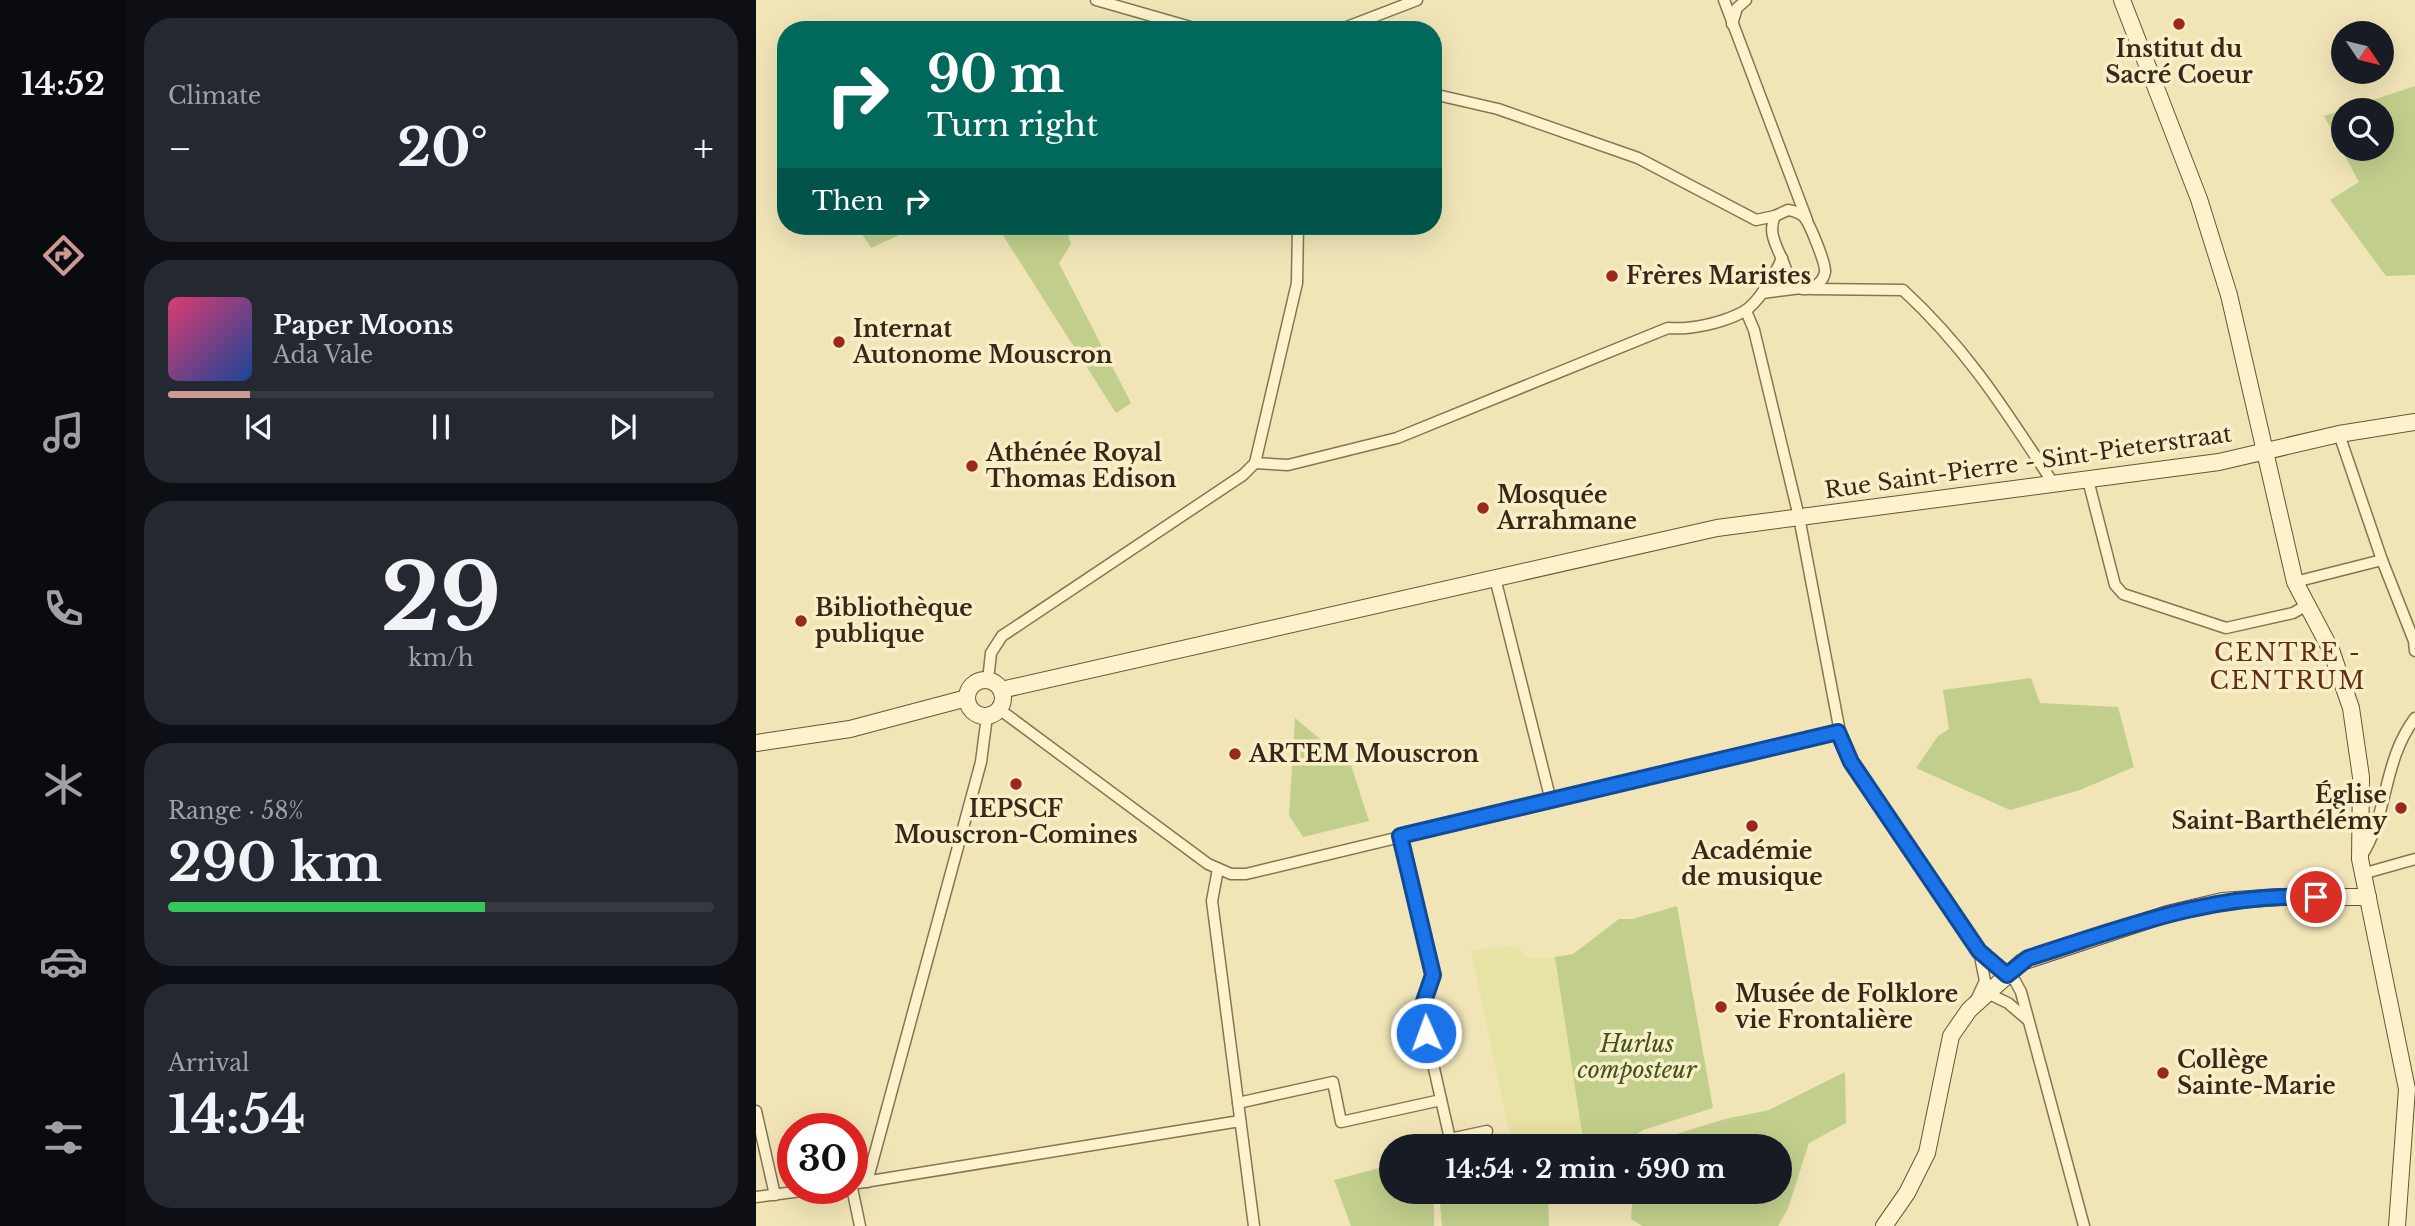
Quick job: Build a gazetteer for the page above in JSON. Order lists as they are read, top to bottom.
{
  "streets": {
    "street": ["Rue Saint-Pierre - Sint-Pieterstraat"]
  },
  "districts": ["CENTRE - CENTRUM"],
  "parks": ["Hurlus composteur"],
  "places": [
    "Institut du Sacré Coeur",
    "Frères Maristes",
    "Internat Autonome Mouscron",
    "Athénée Royal Thomas Edison",
    "Mosquée Arrahmane",
    "Bibliothèque publique",
    "ARTEM Mouscron",
    "IEPSCF Mouscron-Comines",
    "Église Saint-Barthélémy",
    "Académie de musique",
    "Musée de Folklore vie Frontalière",
    "Collège Sainte-Marie"
  ],
  "north": "bottom right",
  "page": {
    "tabs": "14:52",
    "tile": [
      "Climate",
      ["29", "km/h"],
      ["Range · 58%", "290 km"],
      ["Arrival", "14:54"]
    ],
    "turn": ["90 m", "Turn right"],
    "heat": ["−", "20°", "+"],
    "then": "Then",
    "song": ["Paper Moons", "Ada Vale"],
    "limit": "30",
    "trip": "14:54 · 2 min · 590 m"
  }
}
